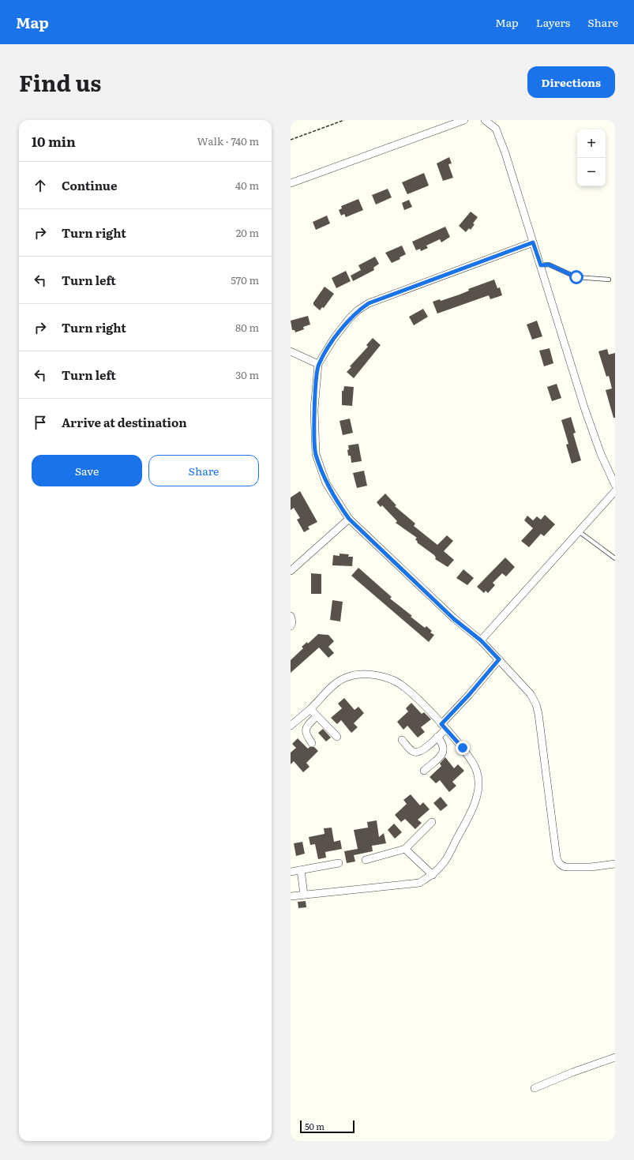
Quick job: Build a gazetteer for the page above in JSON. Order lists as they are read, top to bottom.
{
  "scale_bar": "50 m",
  "page": {
    "header": "Map",
    "nav": ["Map", "Layers", "Share"],
    "title": "Find us",
    "buttons": [
      "Directions",
      ["Save", "Share"]
    ],
    "heading": ["10 min", "Walk · 740 m"],
    "map_buttons": ["+", "−"],
    "list": [
      ["Continue", "40 m"],
      ["Turn right", "20 m"],
      ["Turn left", "570 m"],
      ["Turn right", "80 m"],
      ["Turn left", "30 m"],
      "Arrive at destination"
    ],
    "scale": "50 m"
  }
}
